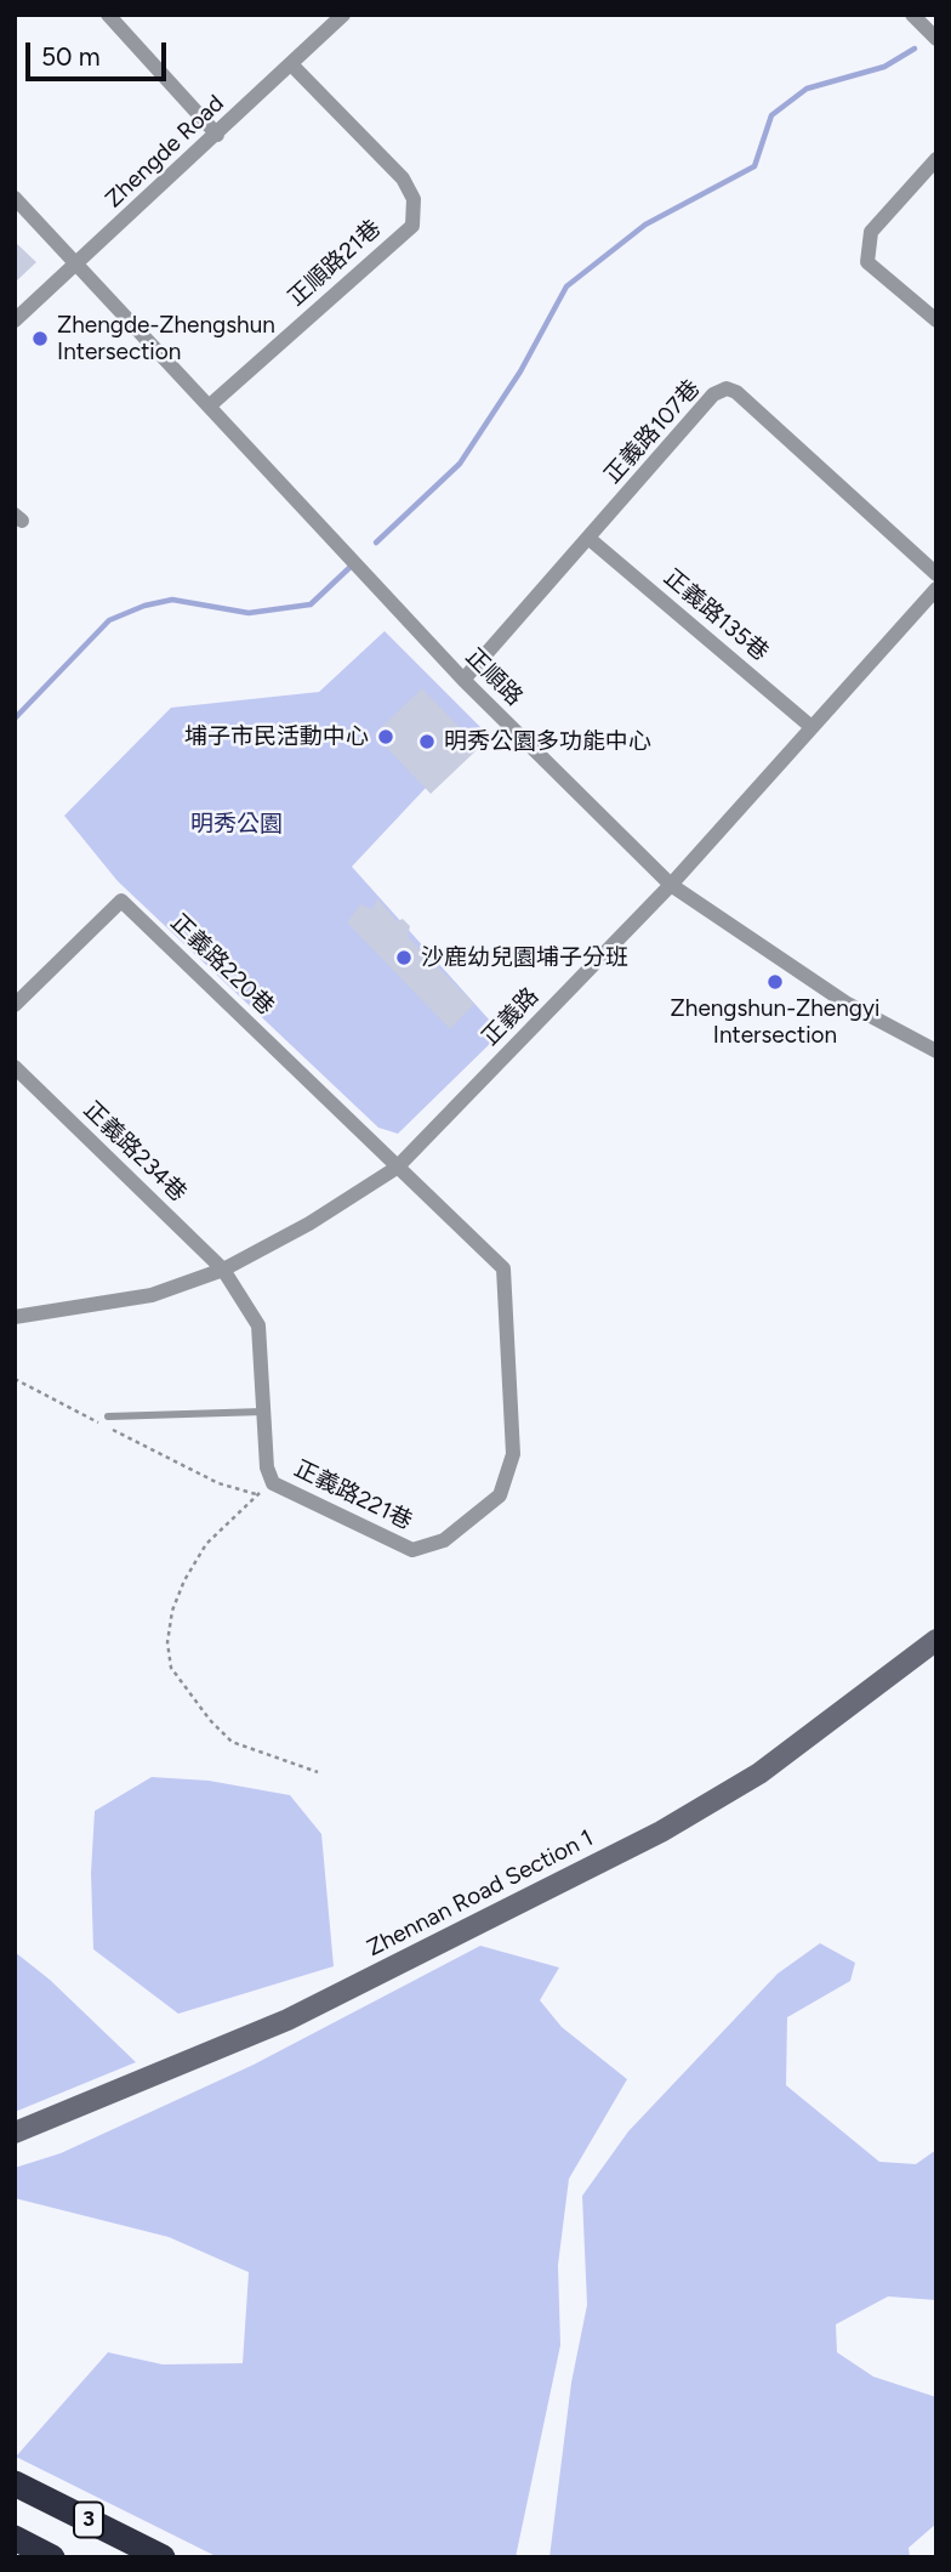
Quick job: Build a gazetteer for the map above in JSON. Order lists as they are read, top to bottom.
{
  "streets": {
    "highway": ["3"],
    "street": [
      "Zhengde Road",
      "正順路21巷",
      "正義路107巷",
      "正義路135巷",
      "正順路",
      "正義路220巷",
      "正義路",
      "正義路234巷",
      "正義路221巷",
      "Zhennan Road Section 1"
    ]
  },
  "crossings": [
    ["Zhengde Road", "正順路21巷"],
    ["Zhengde Road", "正順路"],
    ["正順路21巷", "正順路"],
    ["正義路107巷", "正義路135巷"],
    ["正義路107巷", "正順路"],
    ["正義路135巷", "正義路"],
    ["正順路", "正義路"],
    ["正義路220巷", "正義路"],
    ["正義路220巷", "正義路221巷"],
    ["正義路", "正義路234巷"],
    ["正義路", "正義路221巷"],
    ["正義路234巷", "正義路221巷"]
  ],
  "parks": ["明秀公園"],
  "places": [
    "Zhengde-Zhengshun Intersection",
    "埔子市民活動中心",
    "明秀公園多功能中心",
    "沙鹿幼兒園埔子分班",
    "Zhengshun-Zhengyi Intersection"
  ],
  "scale_bar": "50 m"
}
